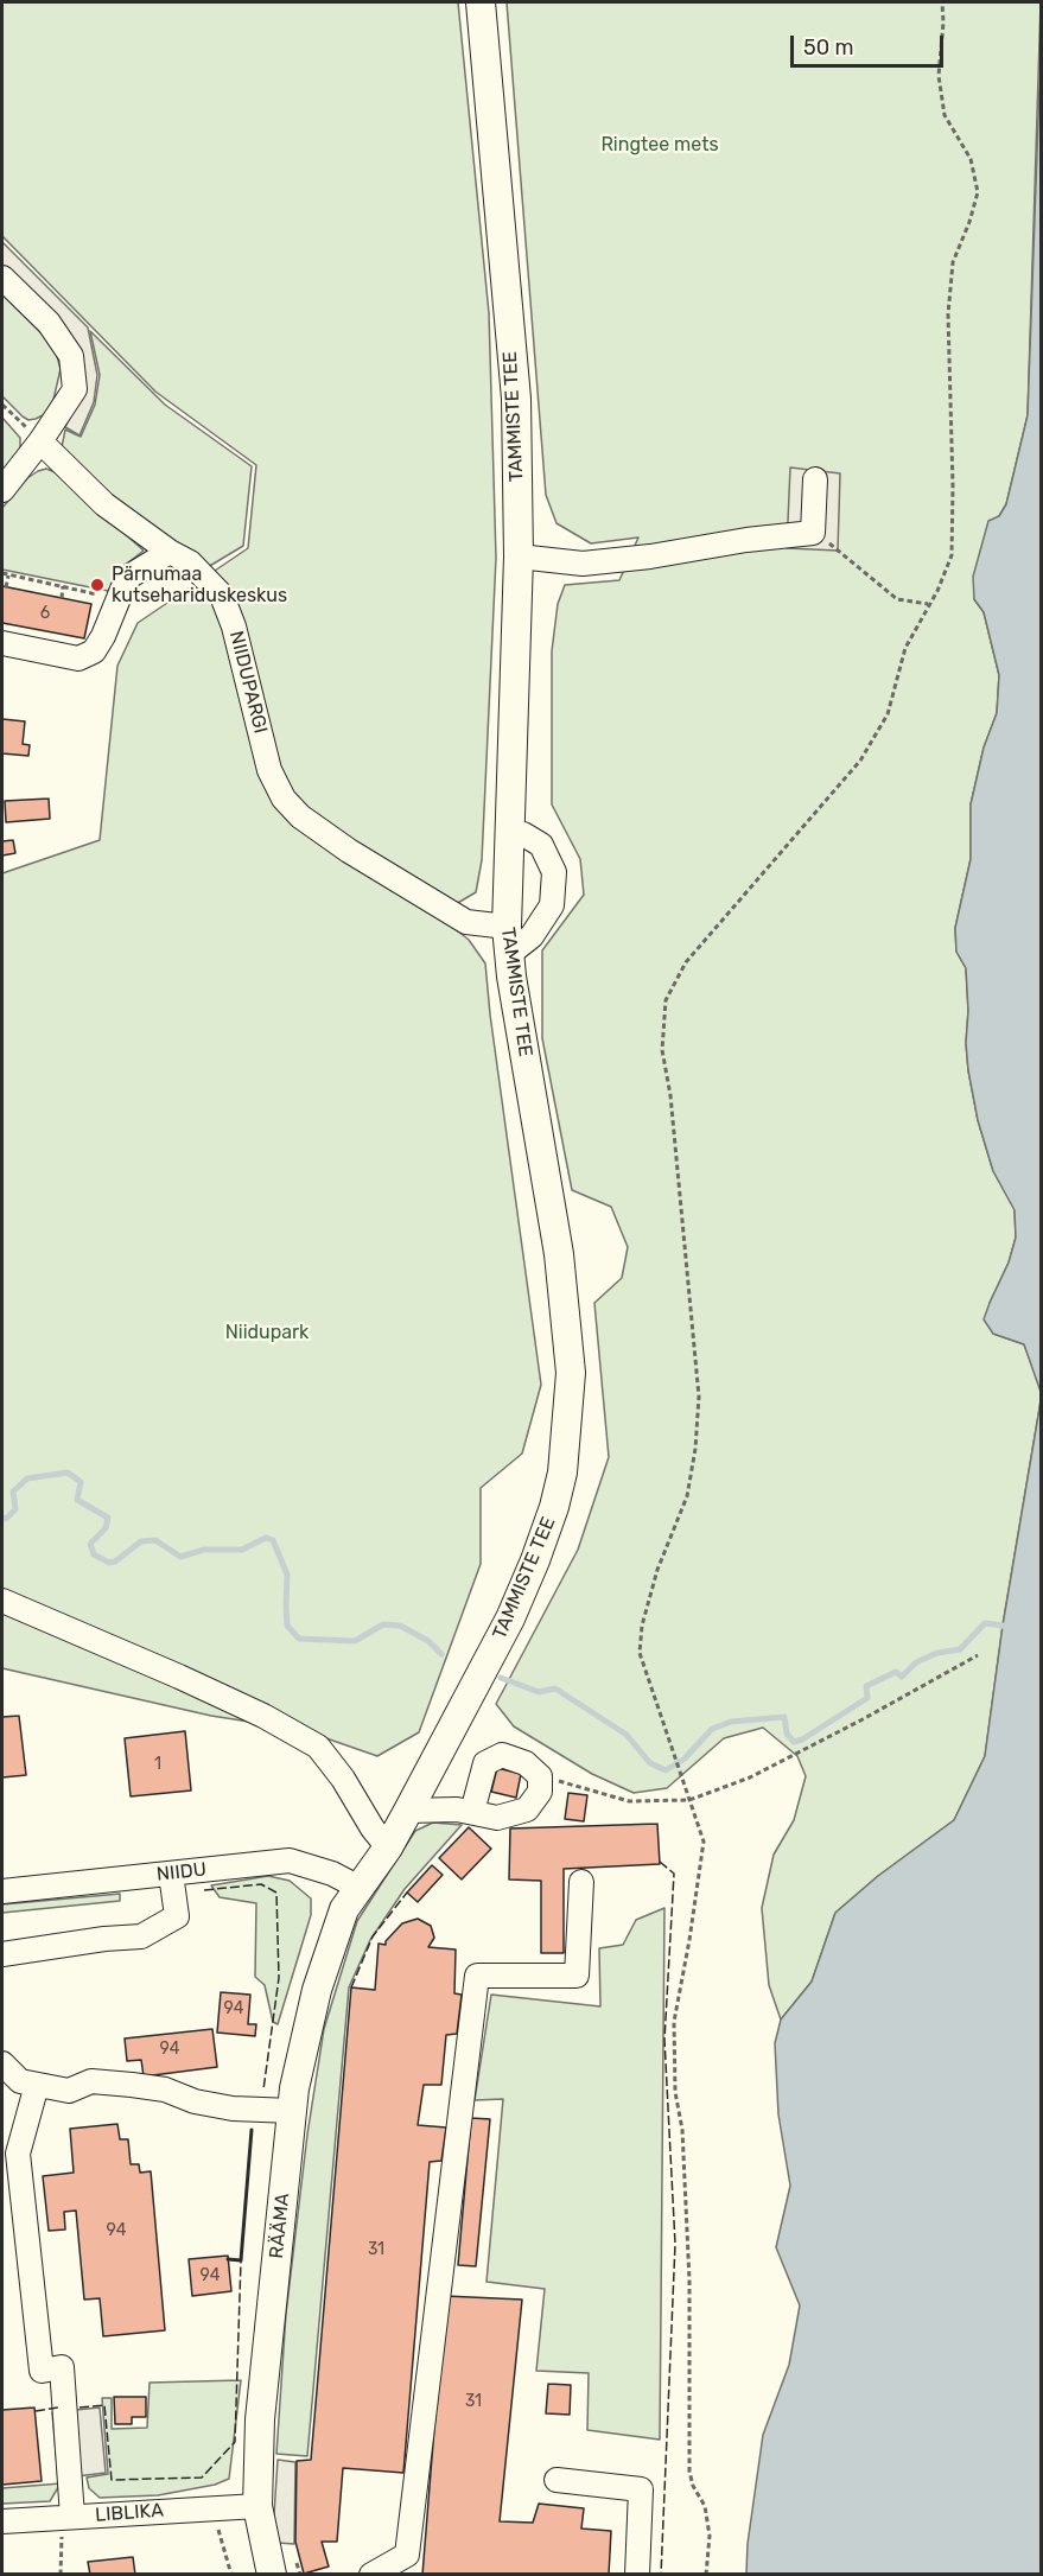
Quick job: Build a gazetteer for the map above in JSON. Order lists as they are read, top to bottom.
{
  "streets": {
    "main road": ["TAMMISTE TEE", "RÄÄMA"],
    "street": ["NIIDUPARGI", "NIIDU", "LIBLIKA"]
  },
  "crossings": [
    ["TAMMISTE TEE", "NIIDUPARGI"],
    ["TAMMISTE TEE", "NIIDU"],
    ["TAMMISTE TEE", "RÄÄMA"],
    ["NIIDU", "RÄÄMA"],
    ["RÄÄMA", "LIBLIKA"]
  ],
  "parks": ["Ringtee mets", "Niidupark"],
  "places": ["Pärnumaa kutsehariduskeskus"],
  "house_numbers": [
    "6",
    "1",
    "94",
    "94",
    "94",
    "31",
    "94",
    "31"
  ],
  "scale_bar": "50 m"
}
